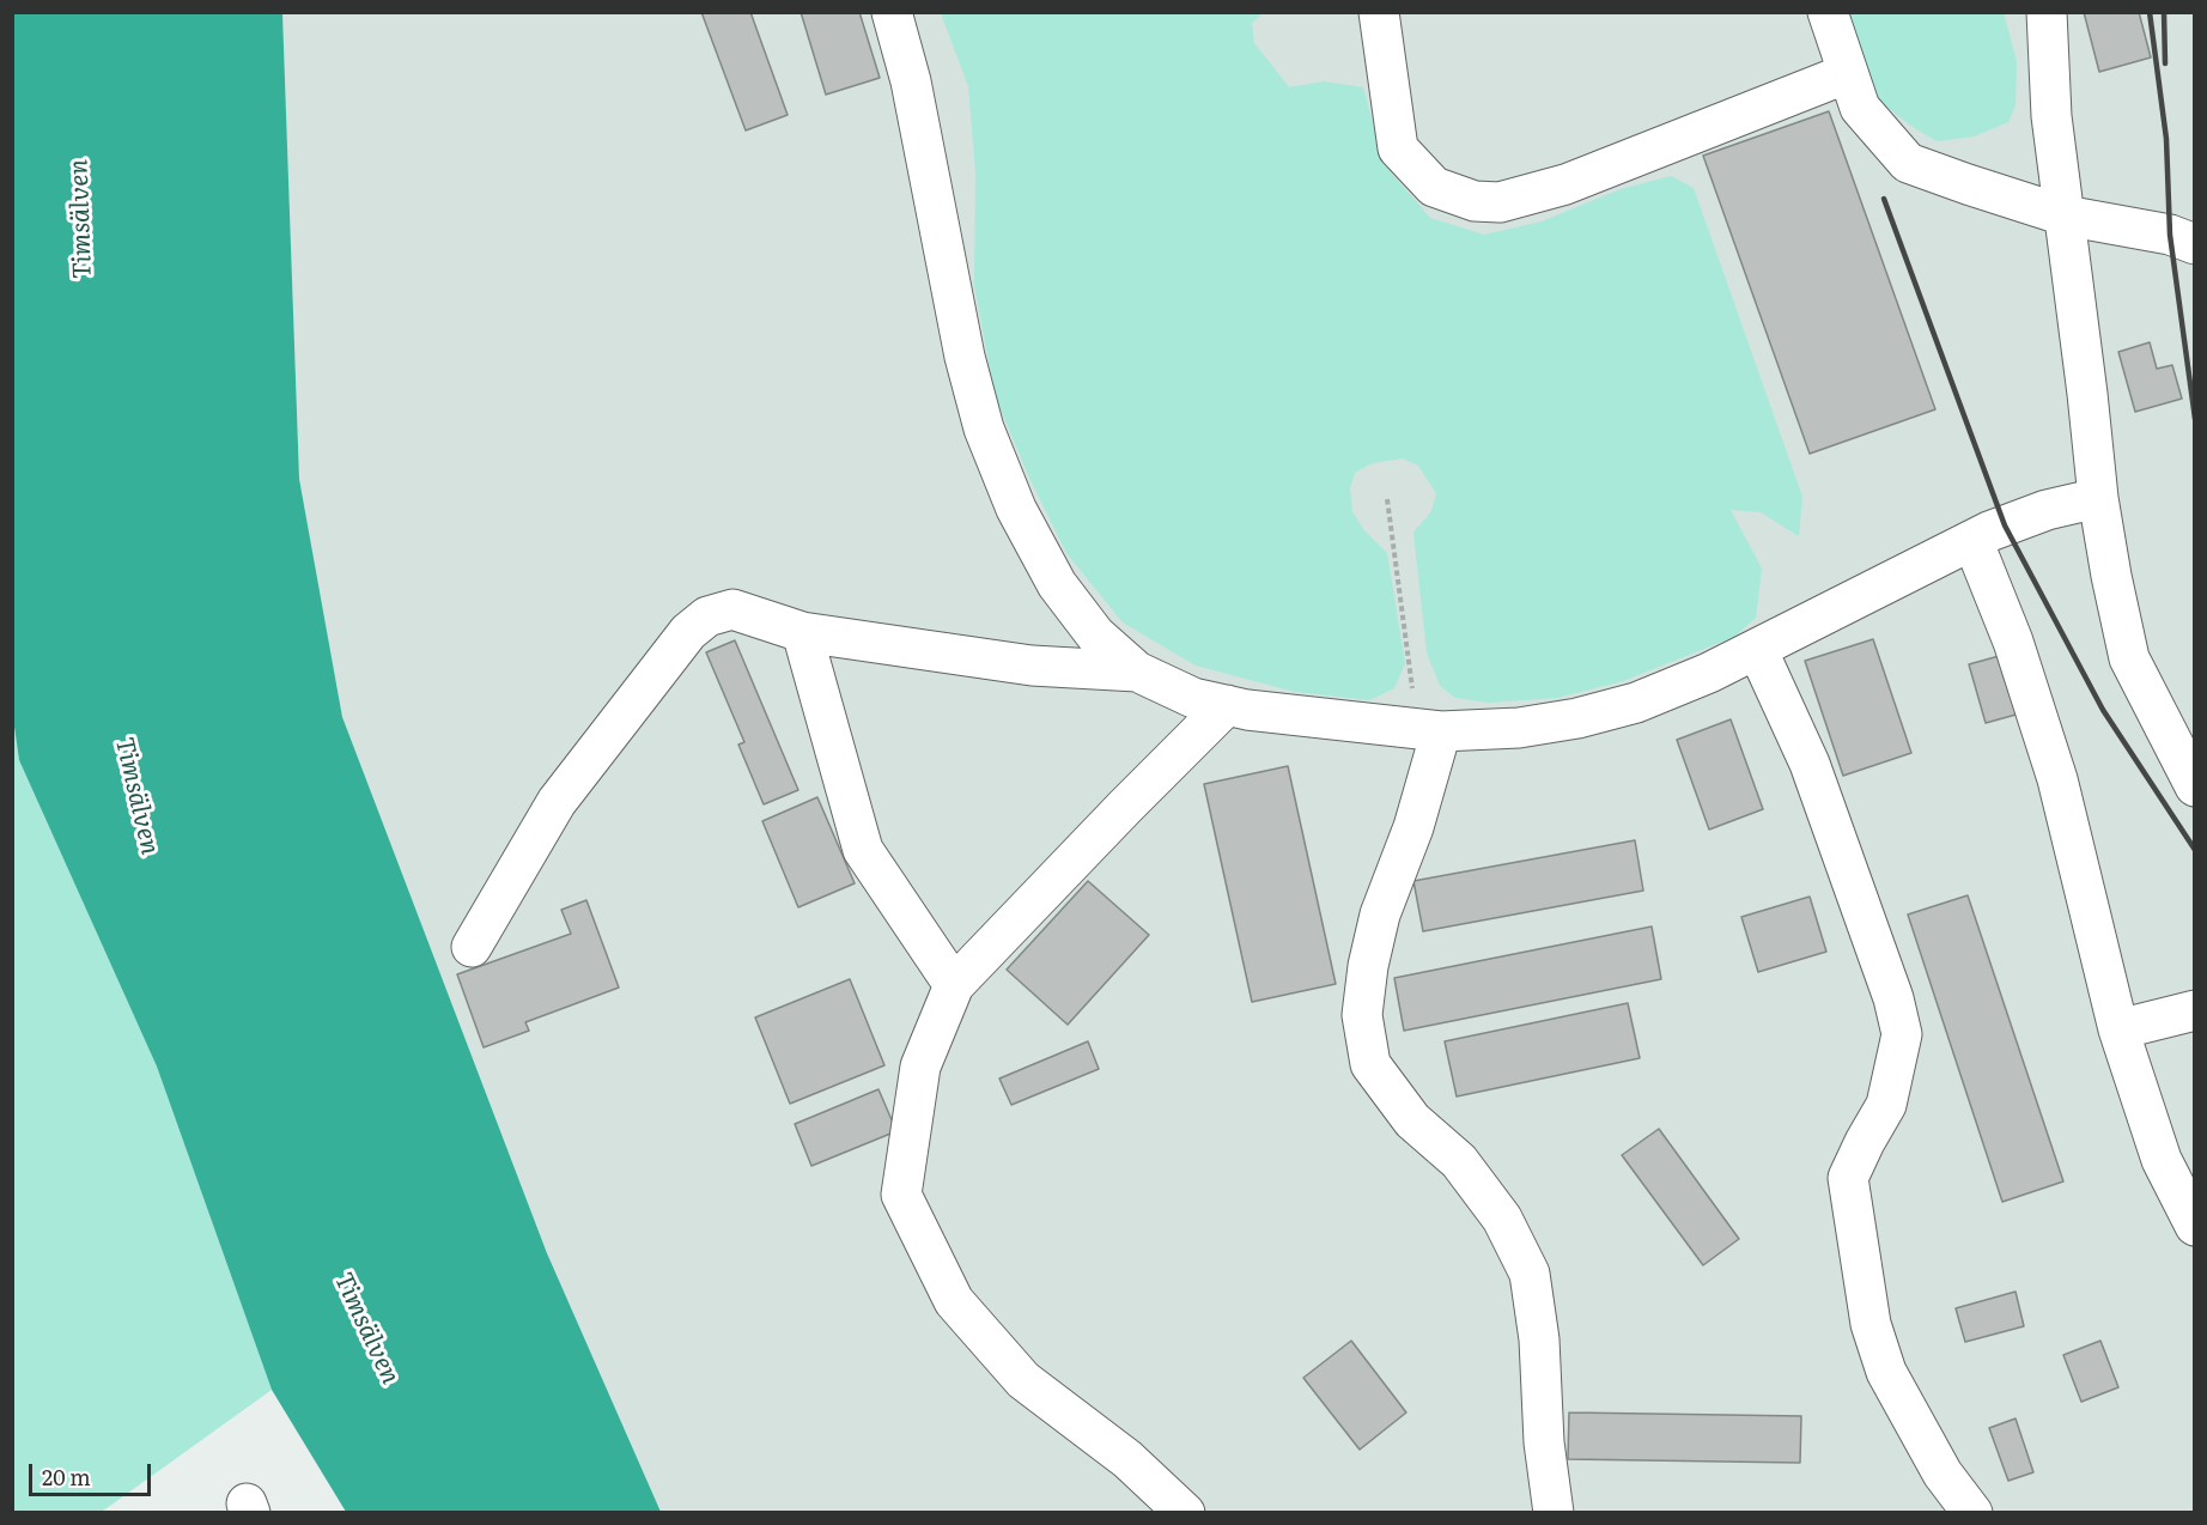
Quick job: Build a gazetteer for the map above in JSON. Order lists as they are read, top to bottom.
{
  "water": ["Timsälven"],
  "scale_bar": "20 m"
}
